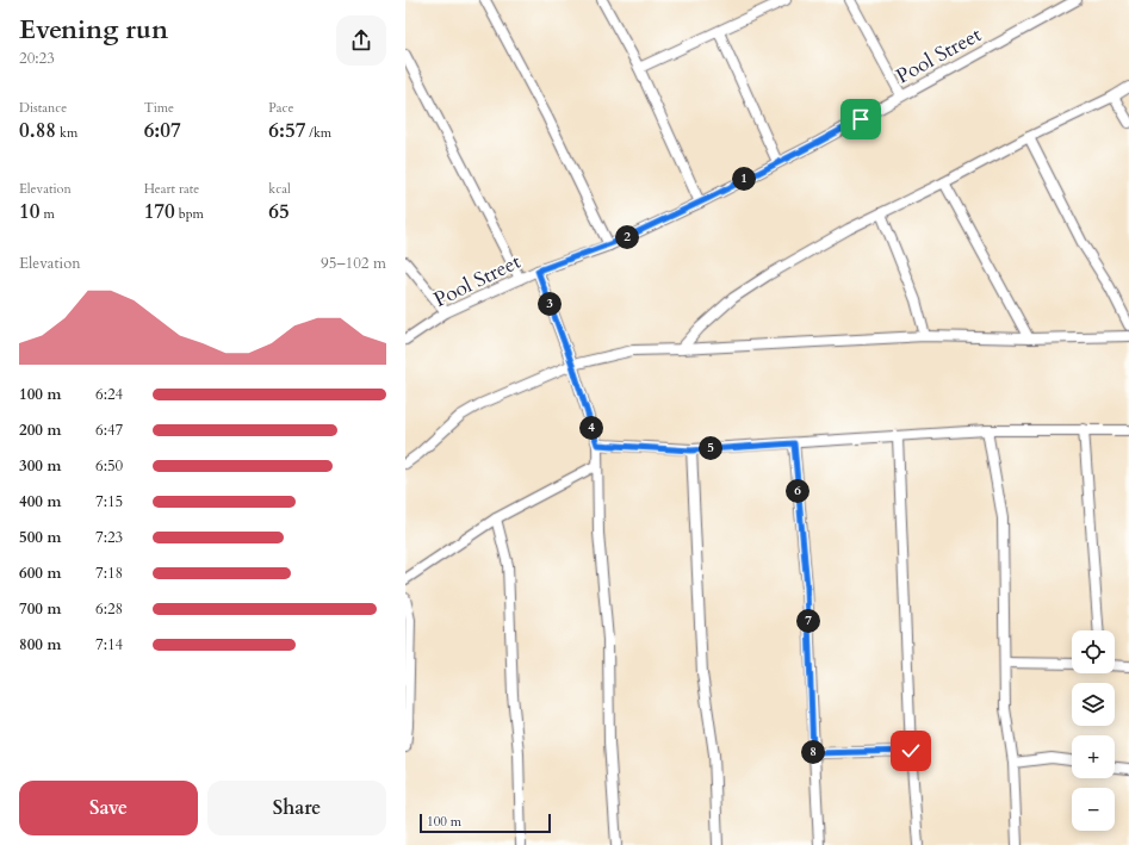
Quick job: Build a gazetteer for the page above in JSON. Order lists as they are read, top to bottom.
{
  "streets": {
    "street": ["Pool Street"]
  },
  "scale_bar": "100 m",
  "page": {
    "heading": ["Evening run", "20:23"],
    "stats": [
      ["Distance", "0.88 km"],
      ["Time", "6:07"],
      ["Pace", "6:57 /km"],
      ["Elevation", "10 m"],
      ["Heart rate", "170 bpm"],
      ["kcal", "65"]
    ],
    "pins": [
      "1",
      "2",
      "3",
      "4",
      "5",
      "6",
      "7",
      "8"
    ],
    "chart": ["Elevation", "95–102 m"],
    "list": [
      {
        "name": "100 m",
        "note": "6:24"
      },
      {
        "name": "200 m",
        "note": "6:47"
      },
      {
        "name": "300 m",
        "note": "6:50"
      },
      {
        "name": "400 m",
        "note": "7:15"
      },
      {
        "name": "500 m",
        "note": "7:23"
      },
      {
        "name": "600 m",
        "note": "7:18"
      },
      {
        "name": "700 m",
        "note": "6:28"
      },
      {
        "name": "800 m",
        "note": "7:14"
      }
    ],
    "map_buttons": ["+", "−"],
    "buttons": ["Save", "Share"],
    "scale": "100 m"
  }
}
